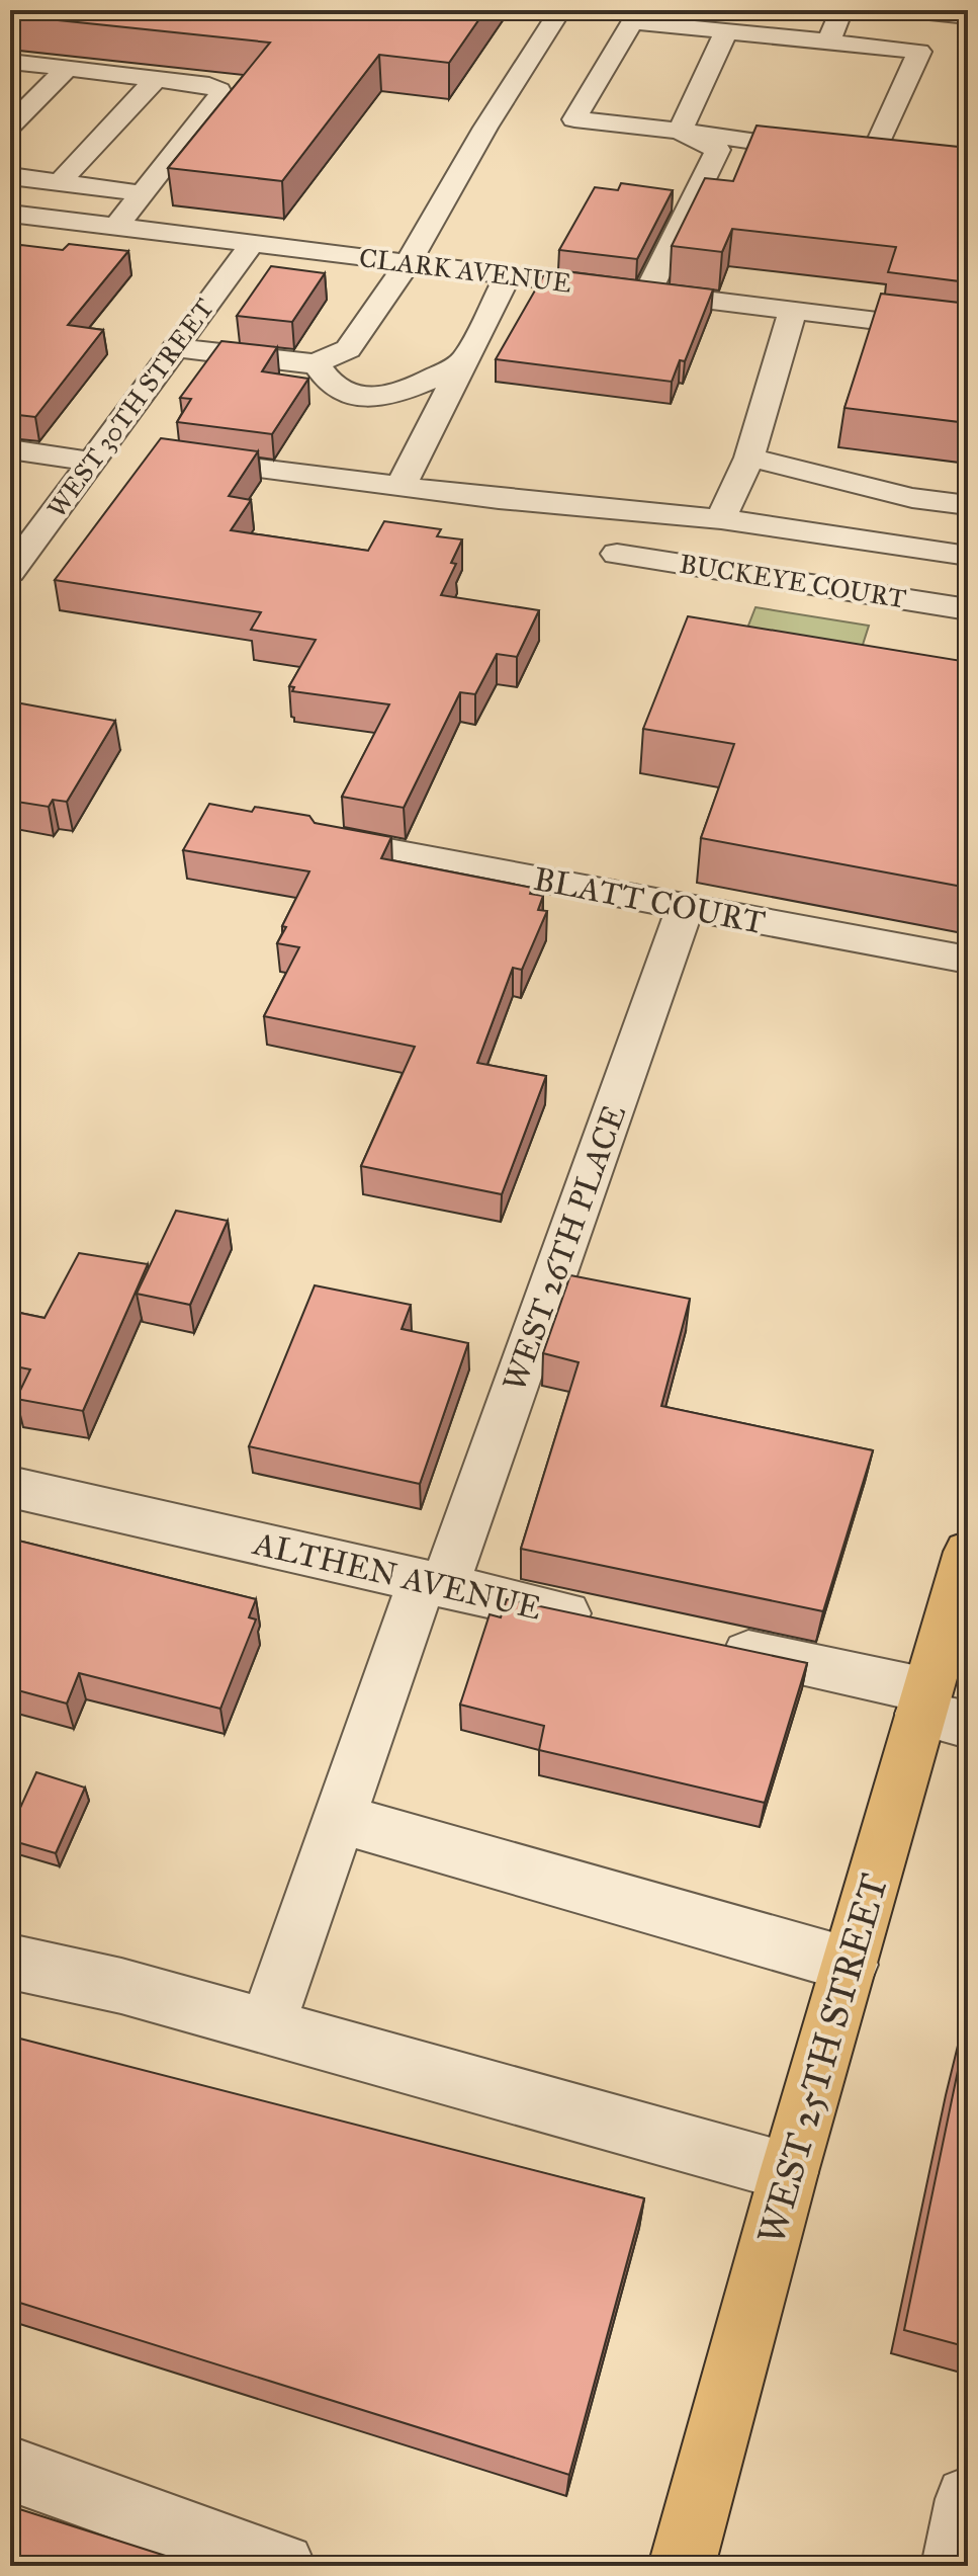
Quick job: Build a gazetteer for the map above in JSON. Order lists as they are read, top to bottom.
{
  "streets": {
    "main road": ["WEST 25TH STREET"],
    "street": [
      "CLARK AVENUE",
      "WEST 30TH STREET",
      "BUCKEYE COURT",
      "BLATT COURT",
      "WEST 26TH PLACE",
      "ALTHEN AVENUE"
    ]
  },
  "crossings": [
    ["CLARK AVENUE", "WEST 30TH STREET"],
    ["BLATT COURT", "WEST 26TH PLACE"],
    ["WEST 26TH PLACE", "ALTHEN AVENUE"]
  ]
}
